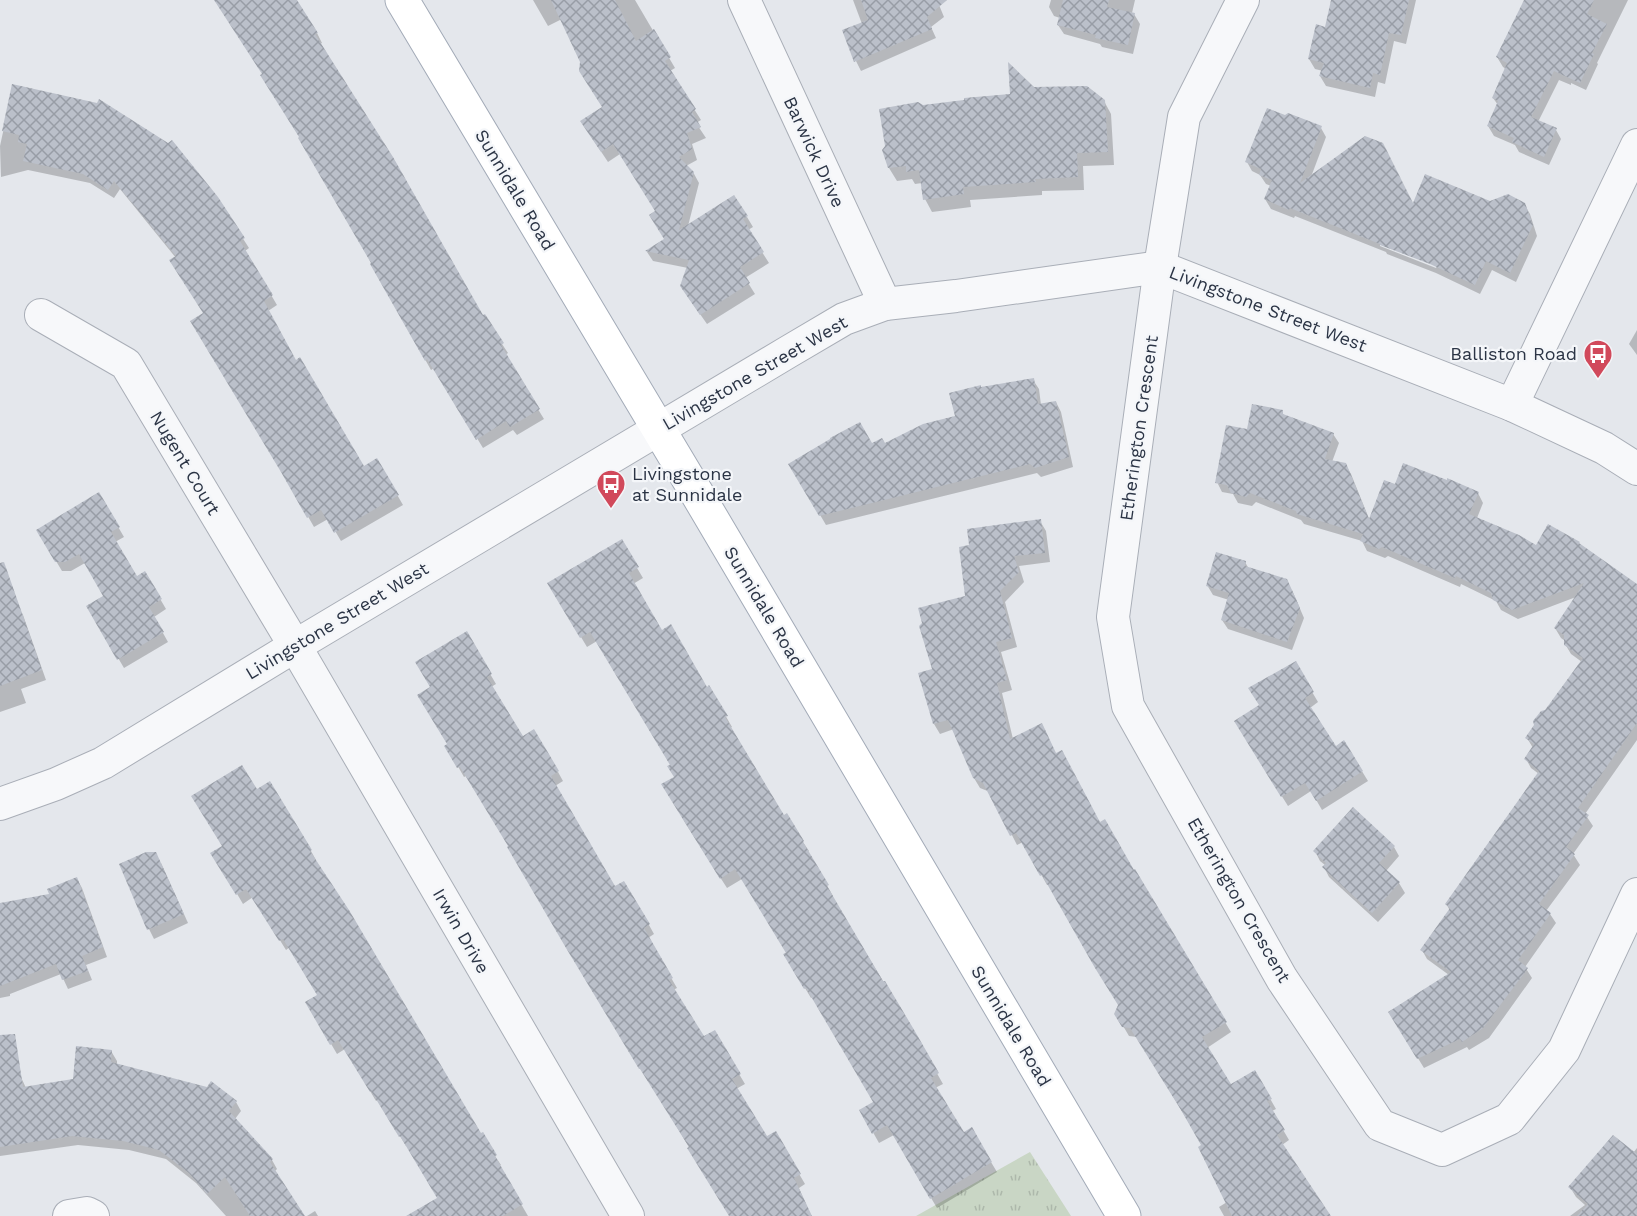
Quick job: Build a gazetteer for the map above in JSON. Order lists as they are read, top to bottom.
{
  "streets": {
    "main road": ["Sunnidale Road"],
    "street": [
      "Barwick Drive",
      "Livingstone Street West",
      "Etherington Crescent",
      "Nugent Court",
      "Irwin Drive"
    ]
  },
  "crossings": [
    ["Barwick Drive", "Livingstone Street West"],
    ["Sunnidale Road", "Livingstone Street West"],
    ["Livingstone Street West", "Etherington Crescent"],
    ["Livingstone Street West", "Nugent Court"],
    ["Livingstone Street West", "Irwin Drive"],
    ["Nugent Court", "Irwin Drive"]
  ],
  "places": {
    "bus stop": ["Balliston Road", "Livingstone at Sunnidale"]
  }
}
